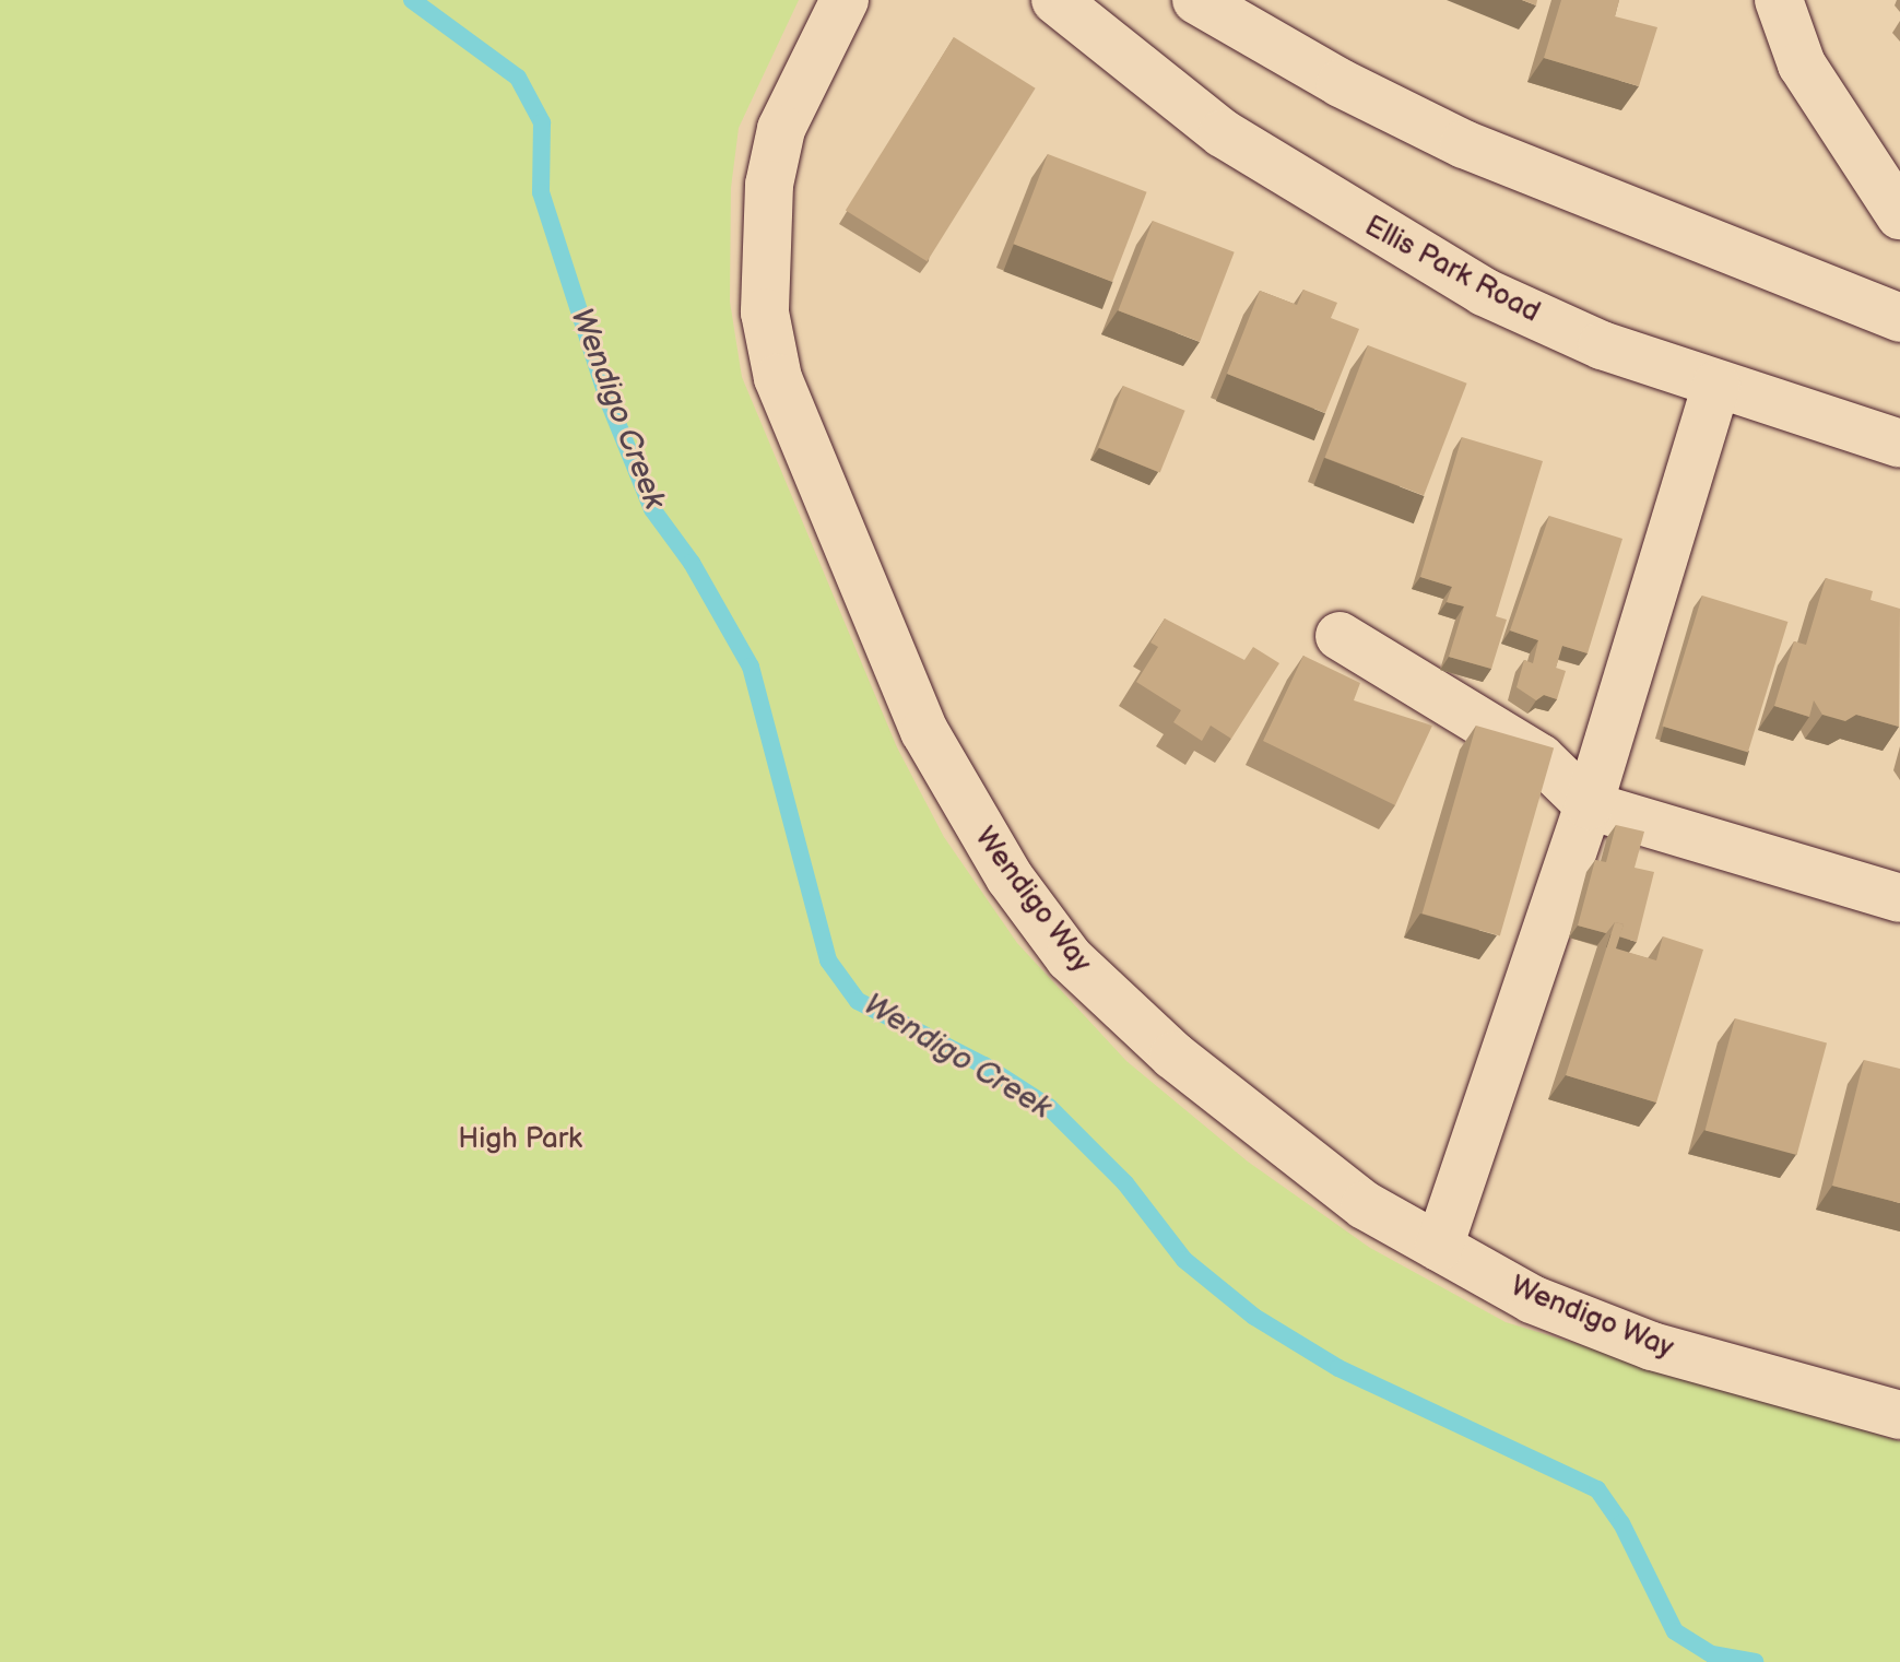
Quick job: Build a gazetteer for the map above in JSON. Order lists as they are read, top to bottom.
{
  "streets": {
    "street": ["Ellis Park Road", "Wendigo Way"]
  },
  "water": ["Wendigo Creek"],
  "parks": ["High Park"]
}
